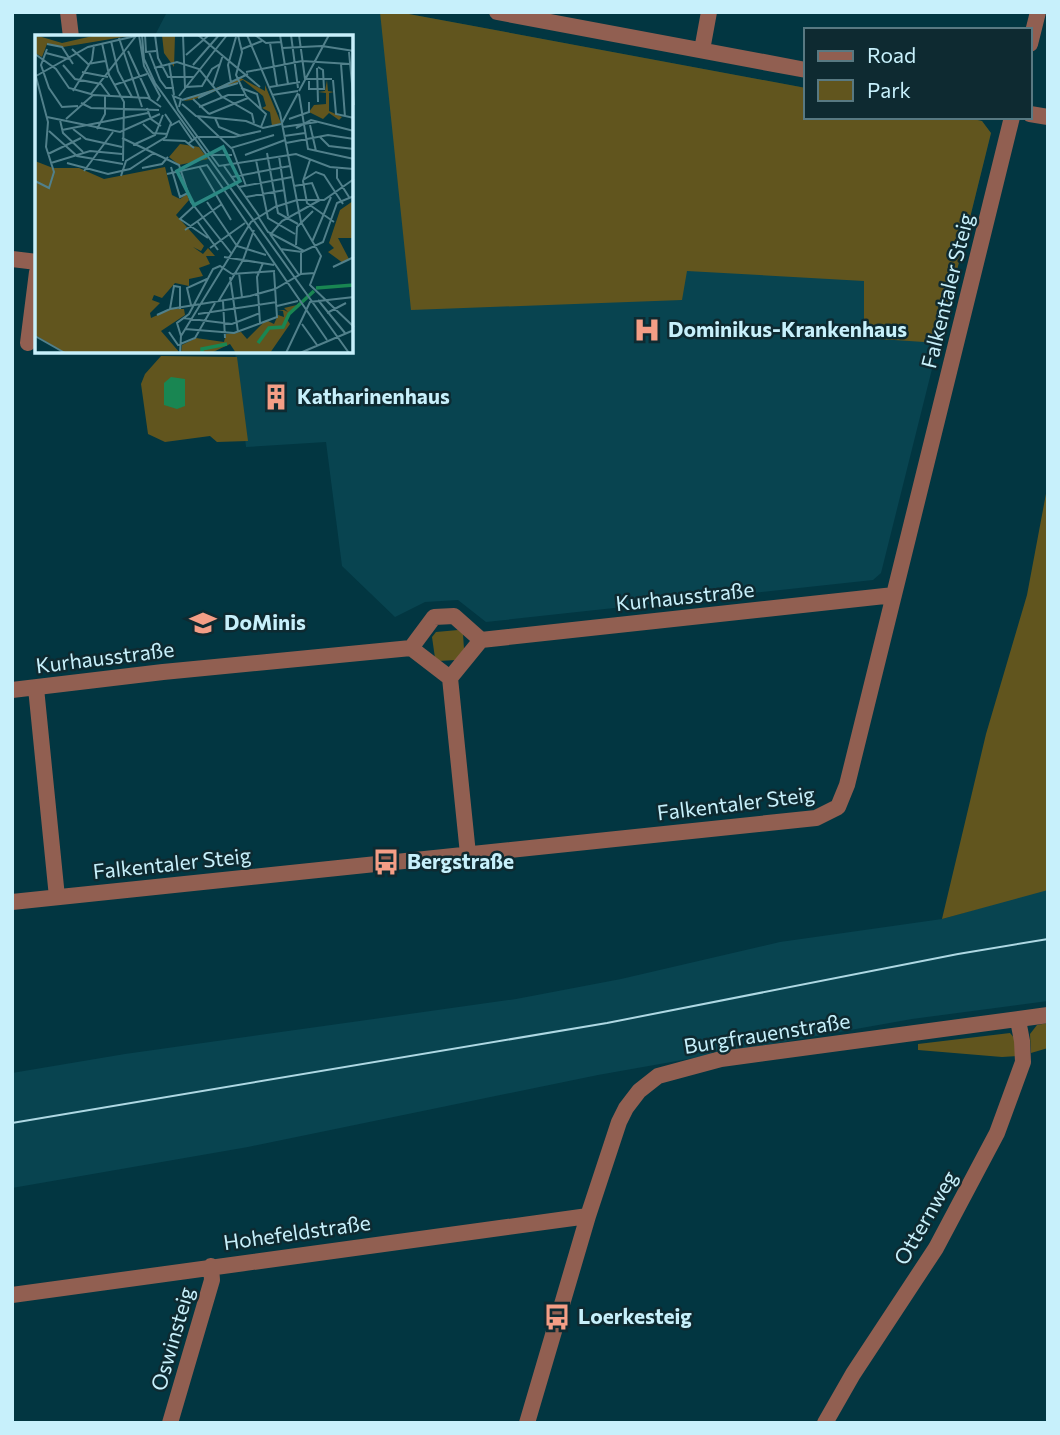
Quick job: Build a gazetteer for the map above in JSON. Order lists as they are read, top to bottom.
{
  "streets": {
    "street": [
      "Falkentaler Steig",
      "Kurhausstraße",
      "Burgfrauenstraße",
      "Otternweg",
      "Hohefeldstraße",
      "Oswinsteig"
    ]
  },
  "crossings": [
    ["Falkentaler Steig", "Kurhausstraße"],
    ["Burgfrauenstraße", "Otternweg"],
    ["Burgfrauenstraße", "Hohefeldstraße"],
    ["Hohefeldstraße", "Oswinsteig"]
  ],
  "places": {
    "hospital": ["Dominikus-Krankenhaus"],
    "building": ["Katharinenhaus"],
    "school or university": ["DoMinis"],
    "bus stop": ["Bergstraße", "Loerkesteig"]
  },
  "legend": ["Road", "Park"]
}
